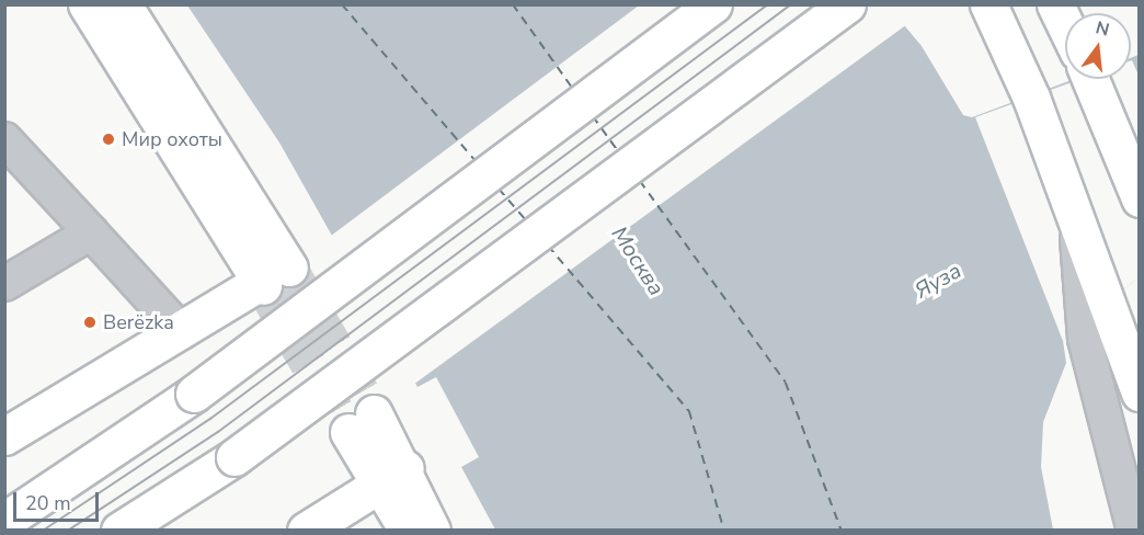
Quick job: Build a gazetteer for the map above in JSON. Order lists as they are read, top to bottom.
{
  "water": ["Москва", "Яуза"],
  "places": ["Мир охоты", "Berёzka"],
  "scale_bar": "20 m",
  "north": "top"
}
